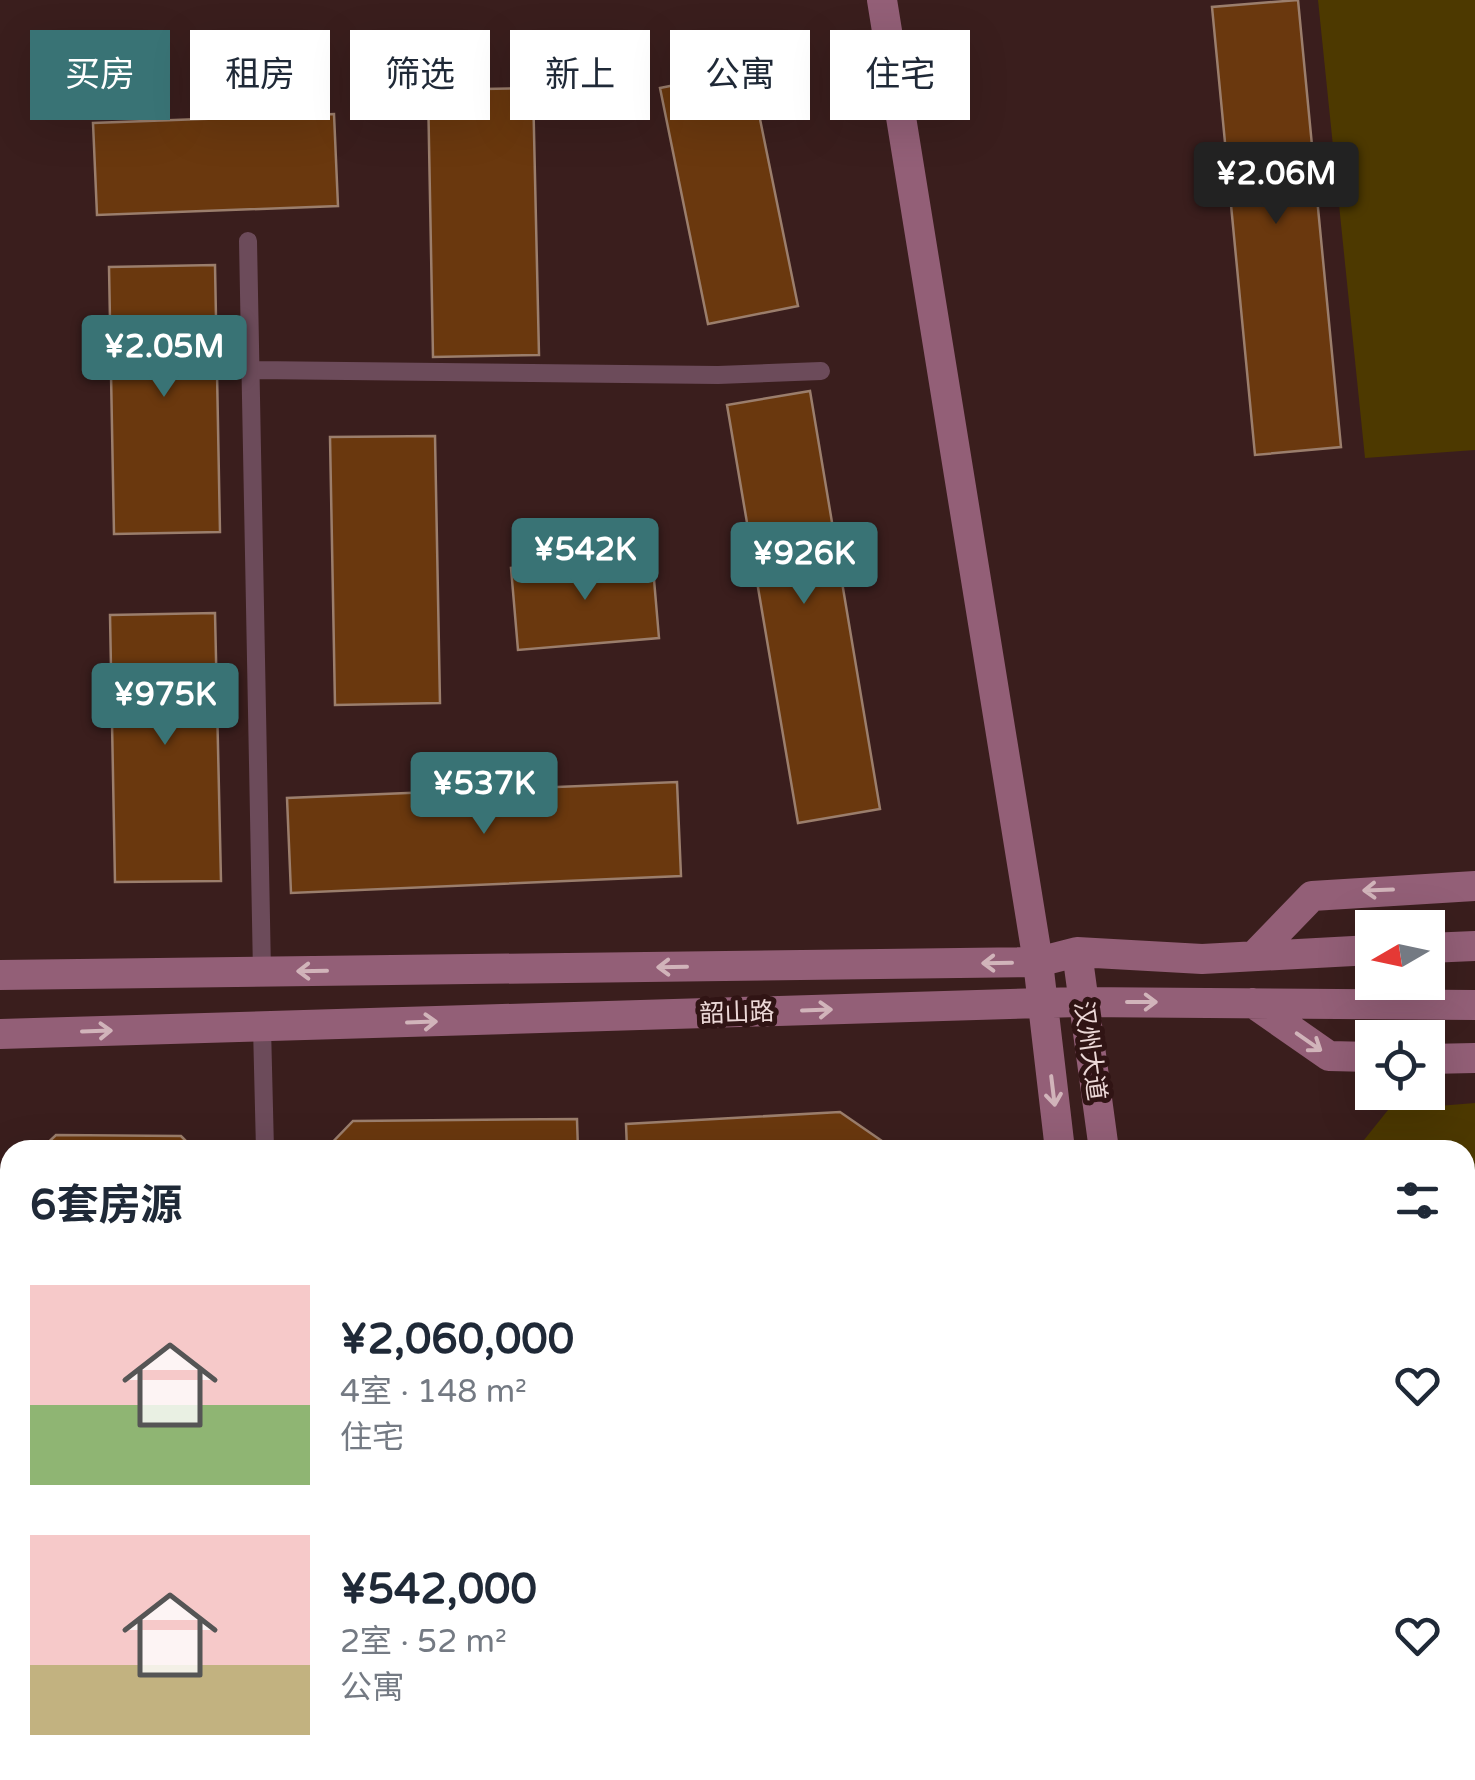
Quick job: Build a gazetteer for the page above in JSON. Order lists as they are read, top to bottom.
{
  "streets": {
    "main road": ["韶山路", "汉州大道"]
  },
  "crossings": [
    ["韶山路", "汉州大道"]
  ],
  "north": "left",
  "page": {
    "chip": [
      "买房",
      "租房",
      "筛选",
      "新上",
      "公寓",
      "住宅"
    ],
    "price": [
      "¥2.06M",
      "¥2.05M",
      "¥542K",
      "¥926K",
      "¥975K",
      "¥537K"
    ],
    "heading": "6套房源",
    "list": [
      {
        "name": "¥2,060,000",
        "note": "4室 · 148 m² · 住宅"
      },
      {
        "name": "¥542,000",
        "note": "2室 · 52 m² · 公寓"
      }
    ]
  }
}
